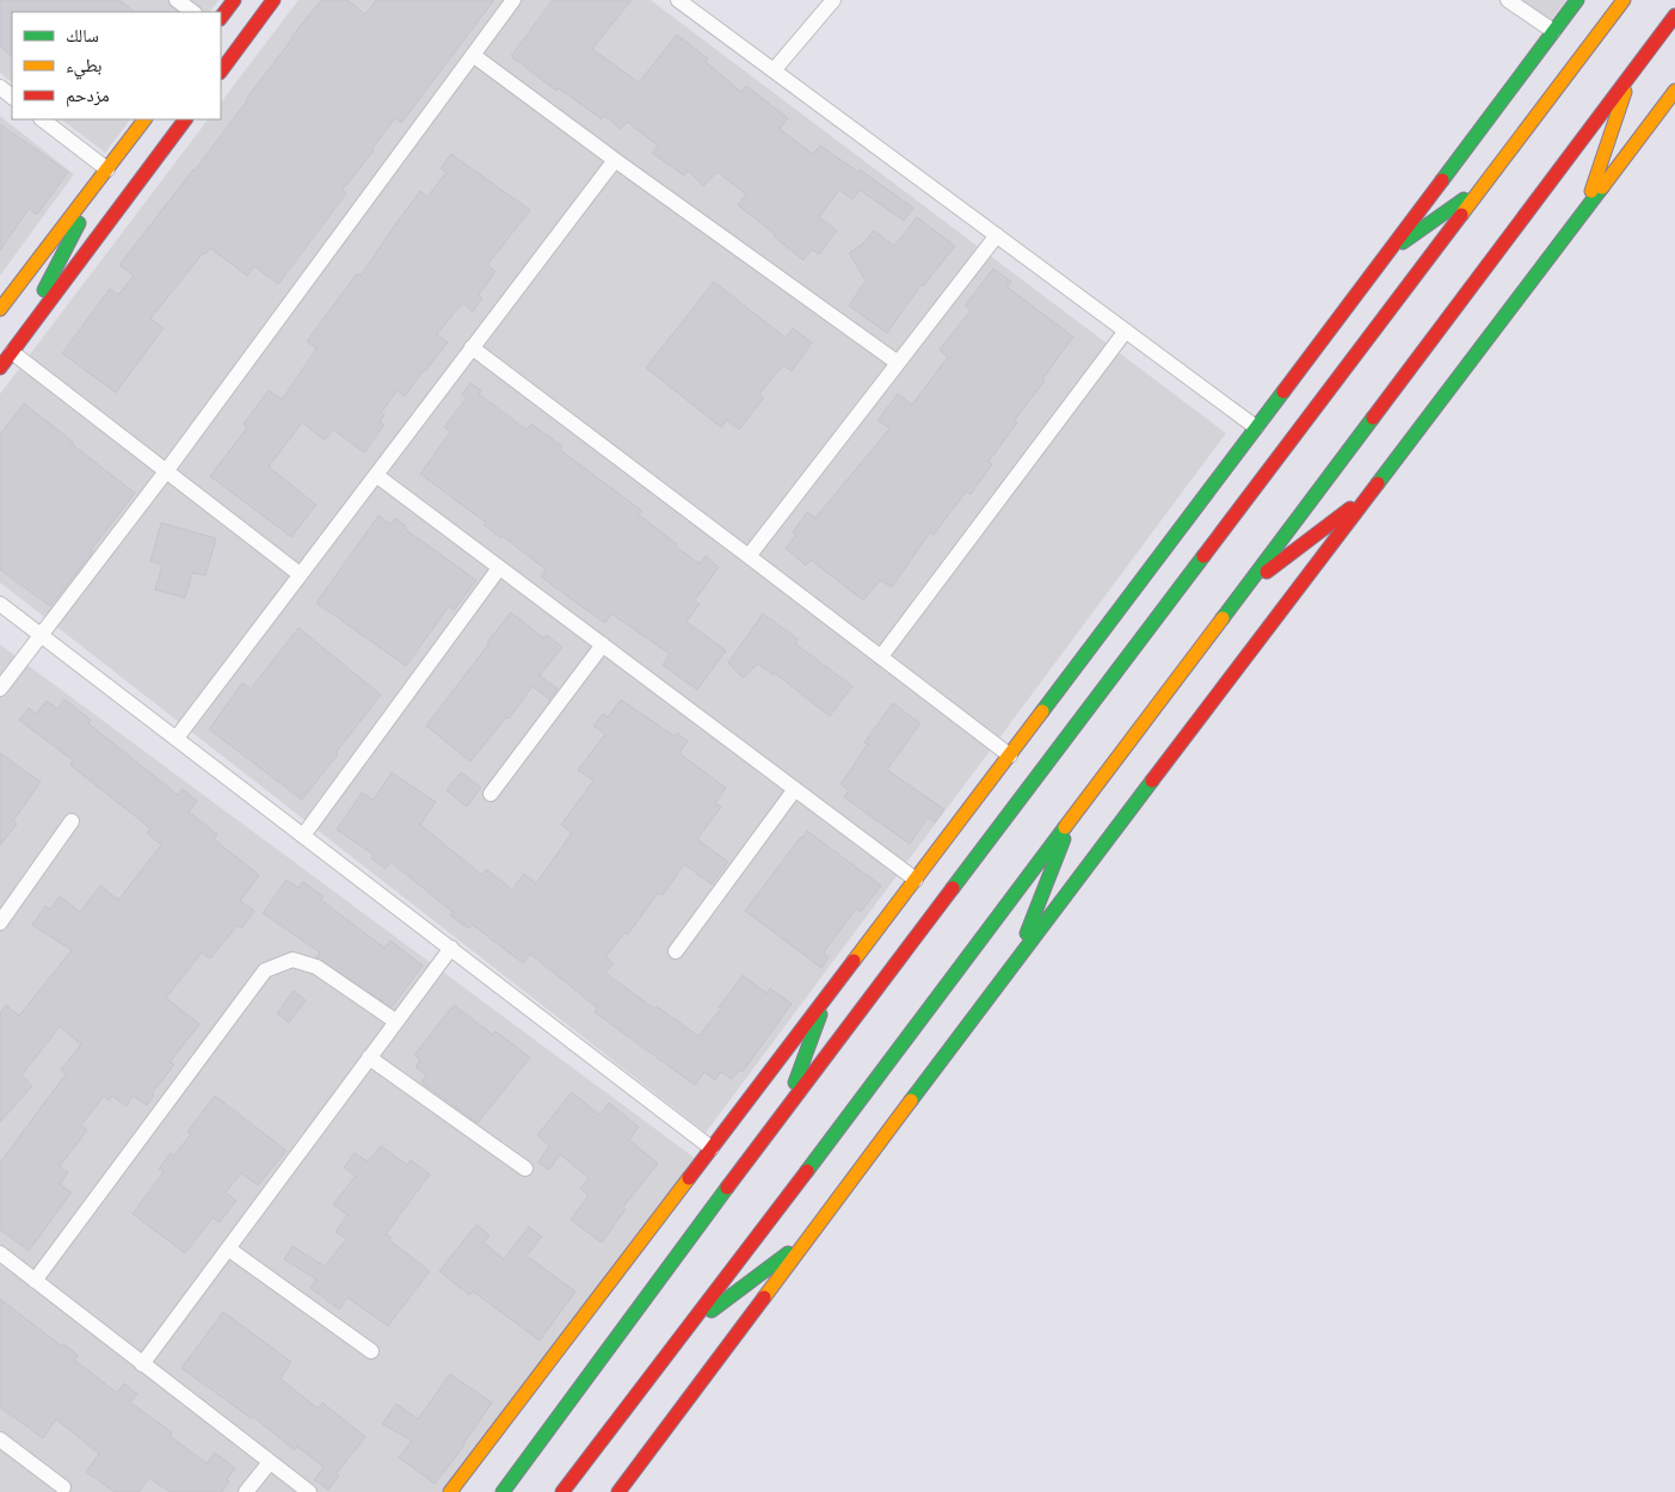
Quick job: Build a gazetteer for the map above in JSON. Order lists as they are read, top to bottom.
{
  "legend": ["سالك", "بطيء", "مزدحم"]
}
